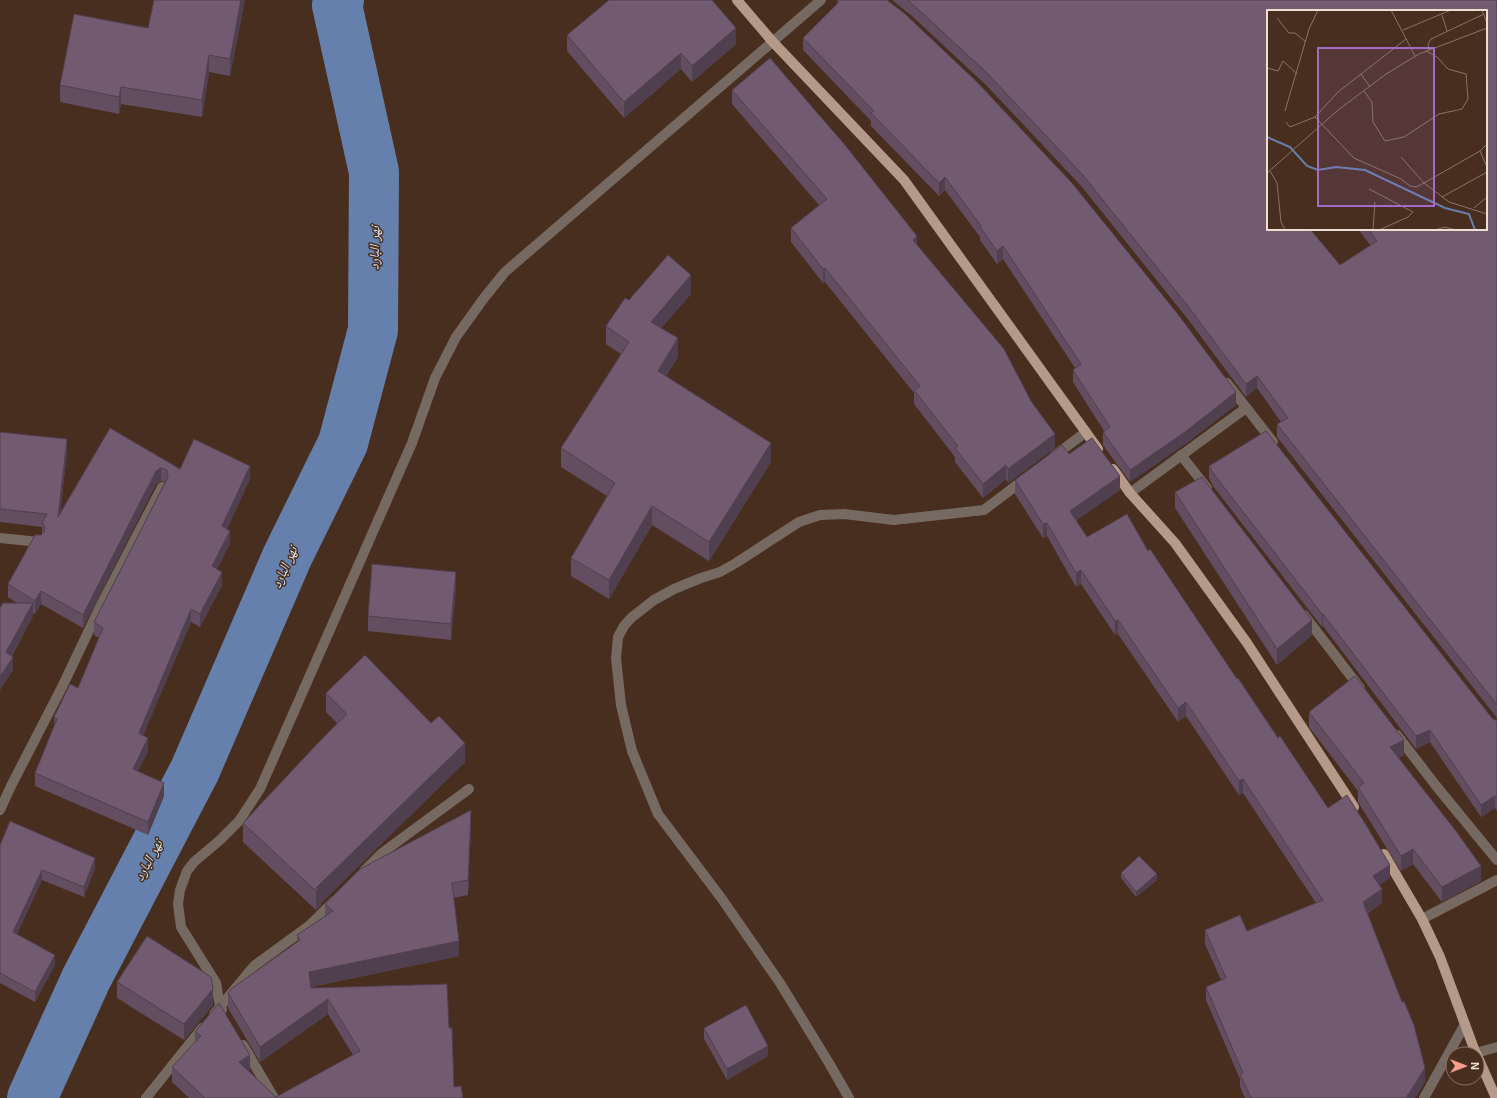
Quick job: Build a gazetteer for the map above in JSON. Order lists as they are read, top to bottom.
{
  "water": ["نهر البارد"],
  "north": "right"
}
